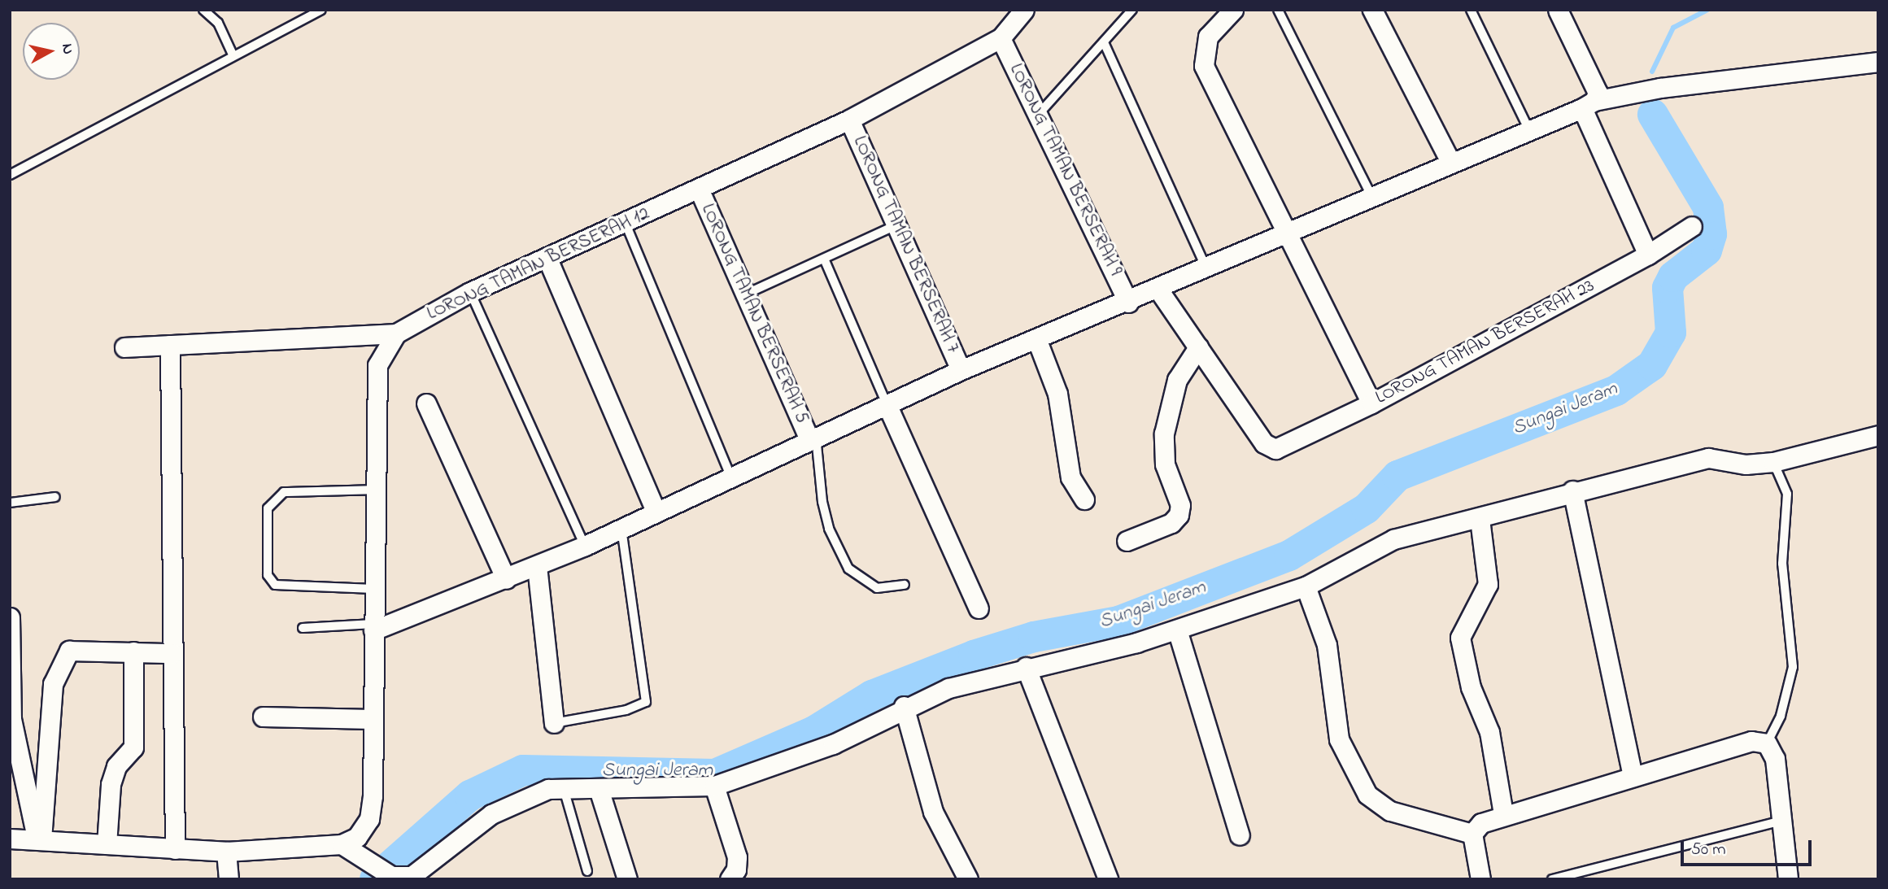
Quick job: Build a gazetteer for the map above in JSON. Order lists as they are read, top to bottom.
{
  "streets": {
    "street": [
      "LORONG TAMAN BERSERAH 9",
      "LORONG TAMAN BERSERAH 7",
      "LORONG TAMAN BERSERAH 12",
      "LORONG TAMAN BERSERAH 5",
      "LORONG TAMAN BERSERAH 23"
    ]
  },
  "crossings": [
    ["LORONG TAMAN BERSERAH 9", "LORONG TAMAN BERSERAH 12"],
    ["LORONG TAMAN BERSERAH 7", "LORONG TAMAN BERSERAH 12"],
    ["LORONG TAMAN BERSERAH 12", "LORONG TAMAN BERSERAH 5"]
  ],
  "water": ["Sungai Jeram"],
  "scale_bar": "50 m",
  "north": "right"
}
